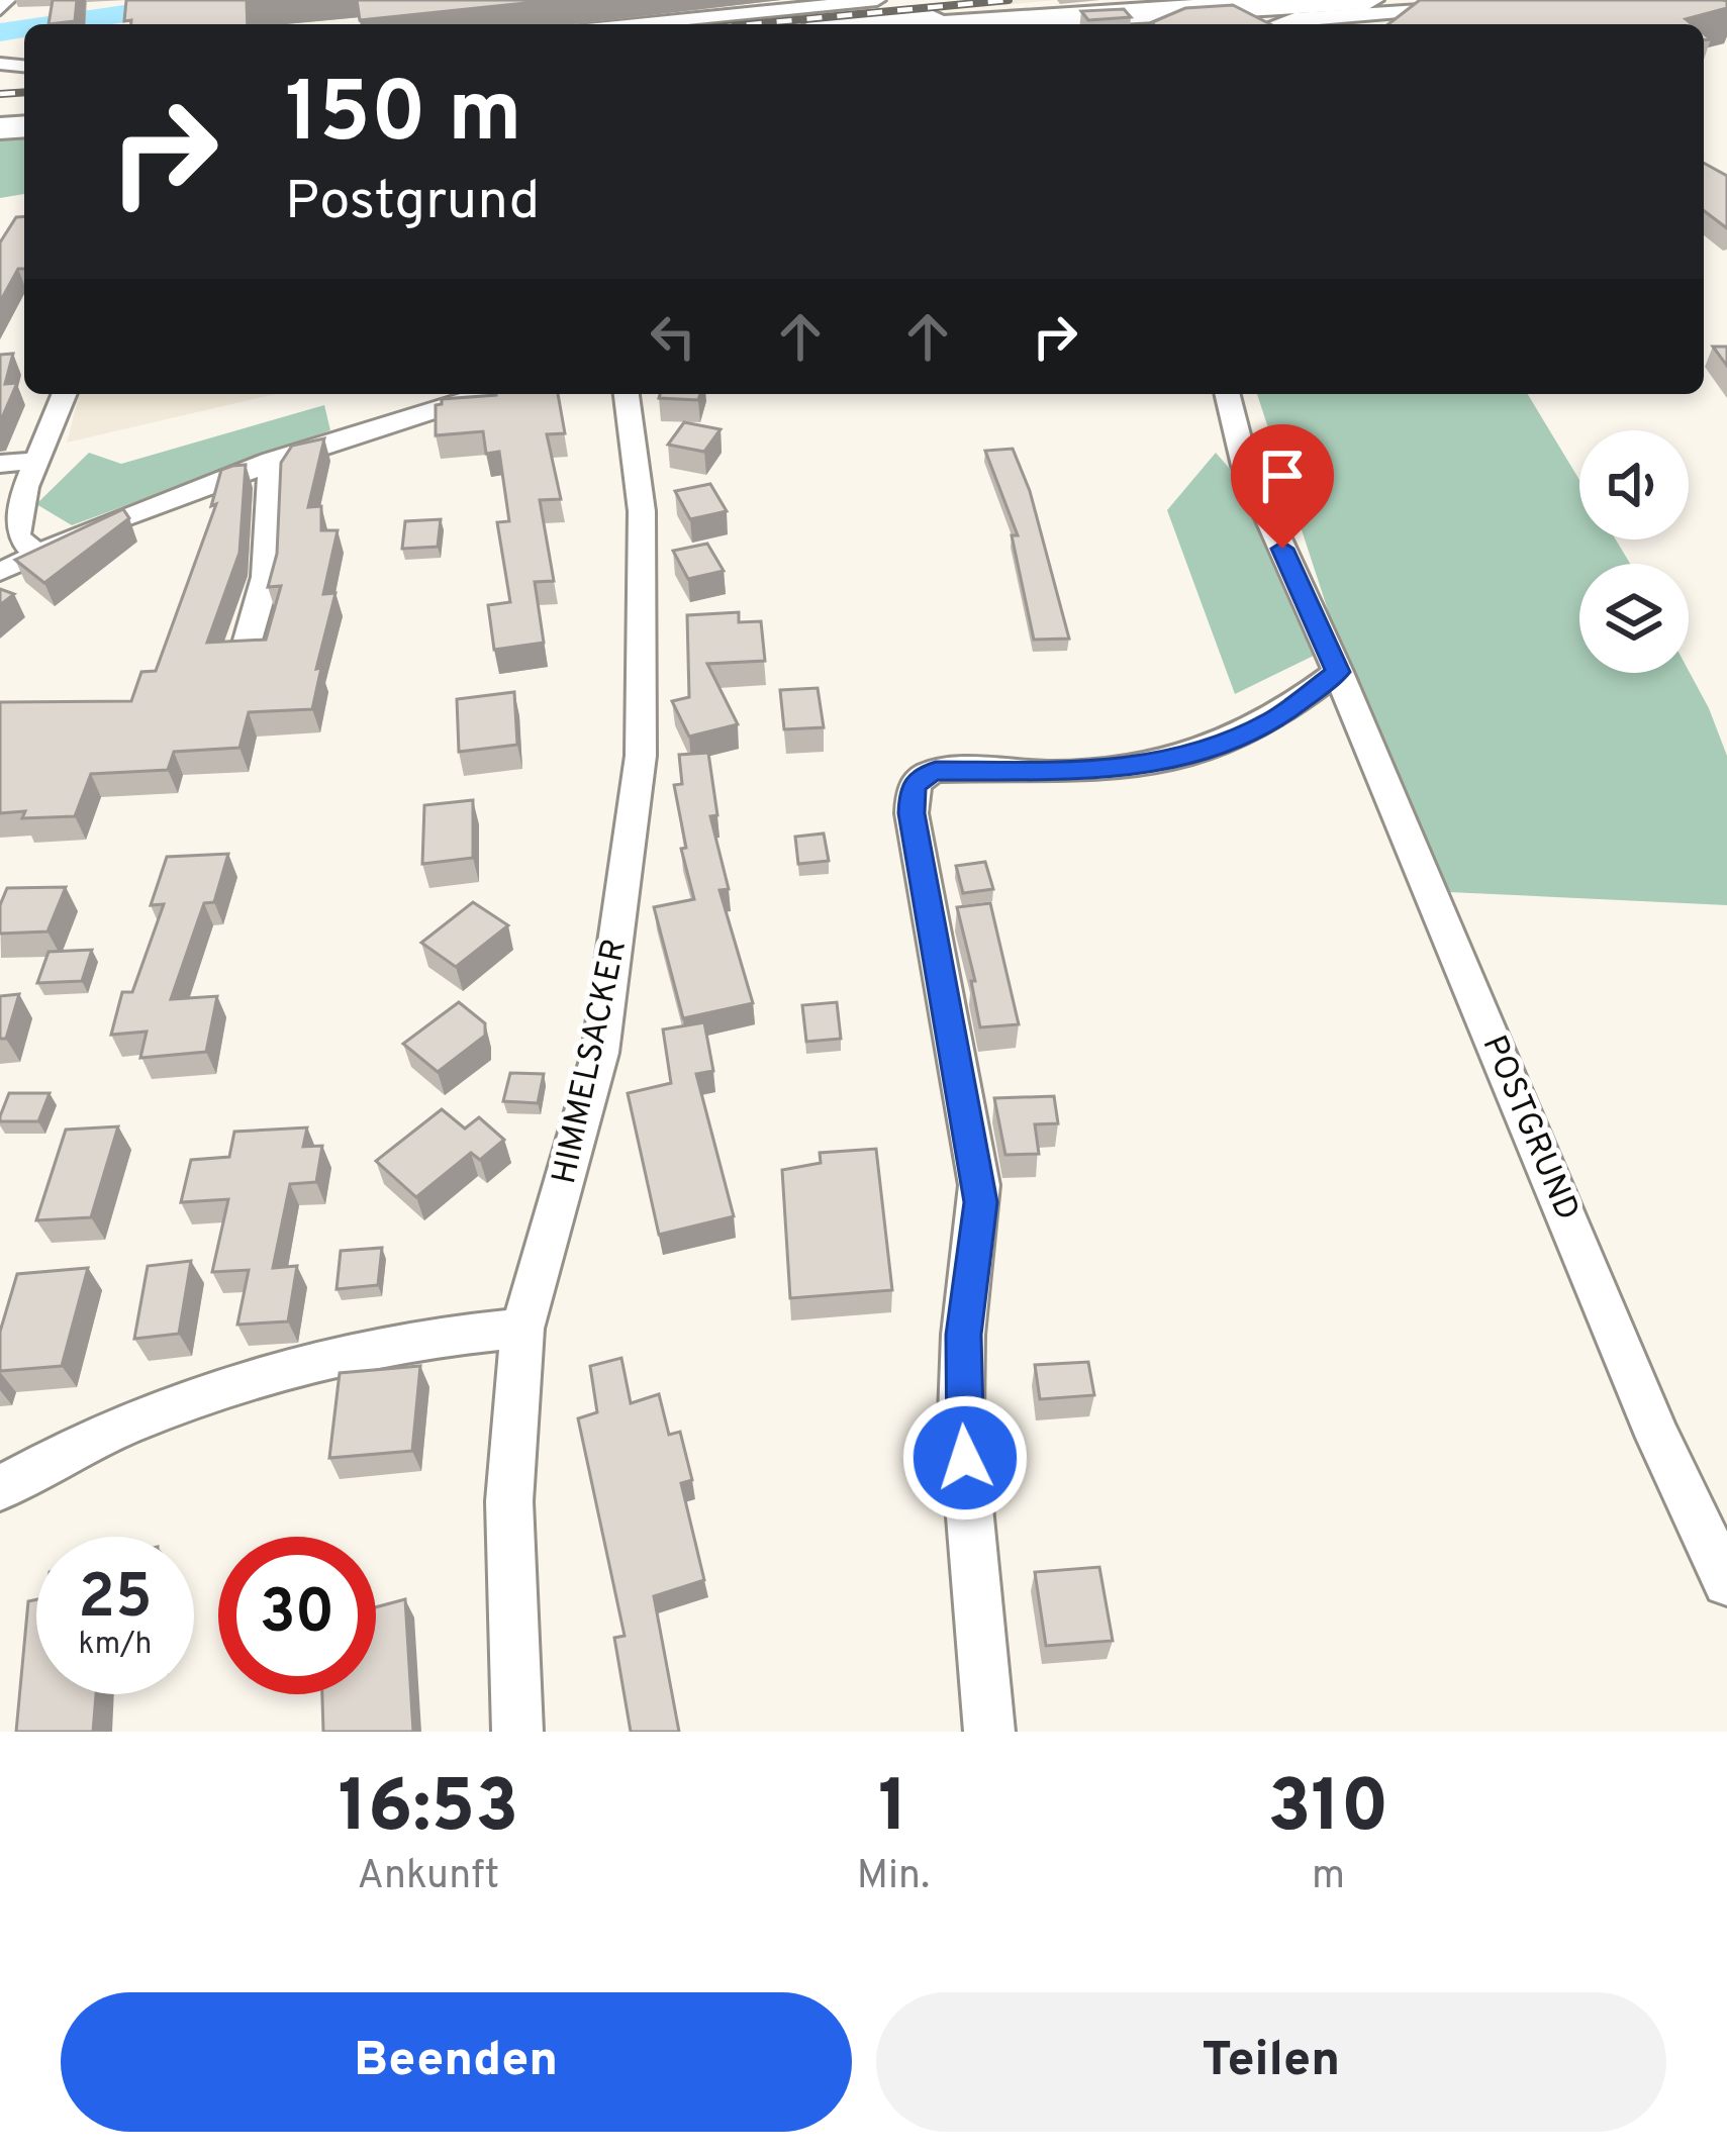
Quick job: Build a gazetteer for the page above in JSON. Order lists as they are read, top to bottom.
{
  "streets": {
    "street": ["HIMMELSACKER", "POSTGRUND"]
  },
  "page": {
    "turn": ["150 m", "Postgrund"],
    "speed": "25 km/h",
    "limit": "30",
    "eta": [
      "16:53",
      "Ankunft",
      "1",
      "Min.",
      "310",
      "m"
    ],
    "buttons": ["Beenden", "Teilen"]
  }
}
